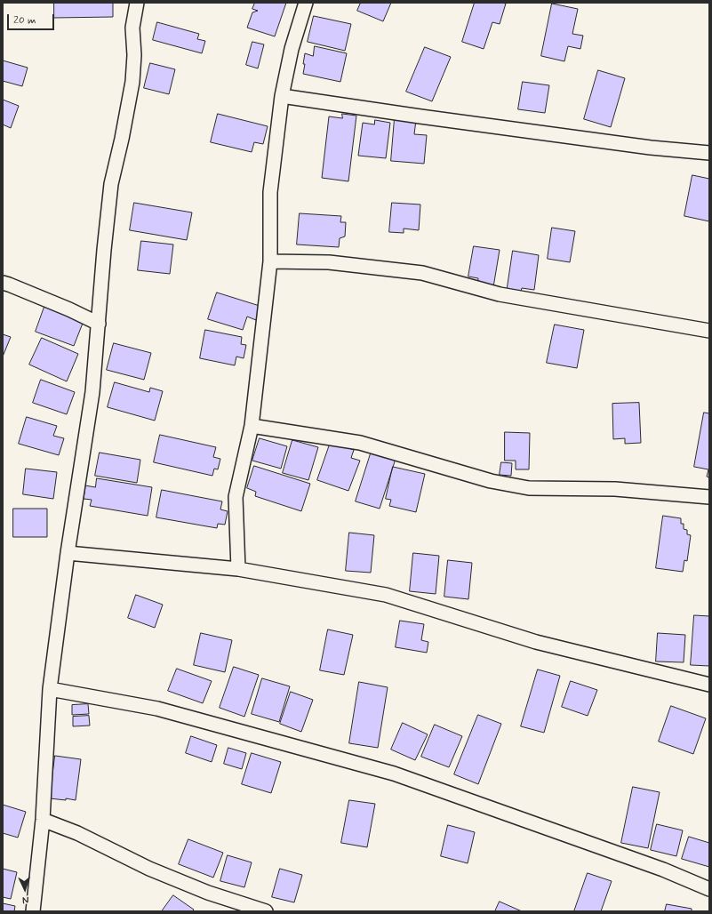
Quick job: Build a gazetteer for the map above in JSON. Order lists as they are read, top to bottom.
{
  "scale_bar": "20 m",
  "north": "bottom"
}
